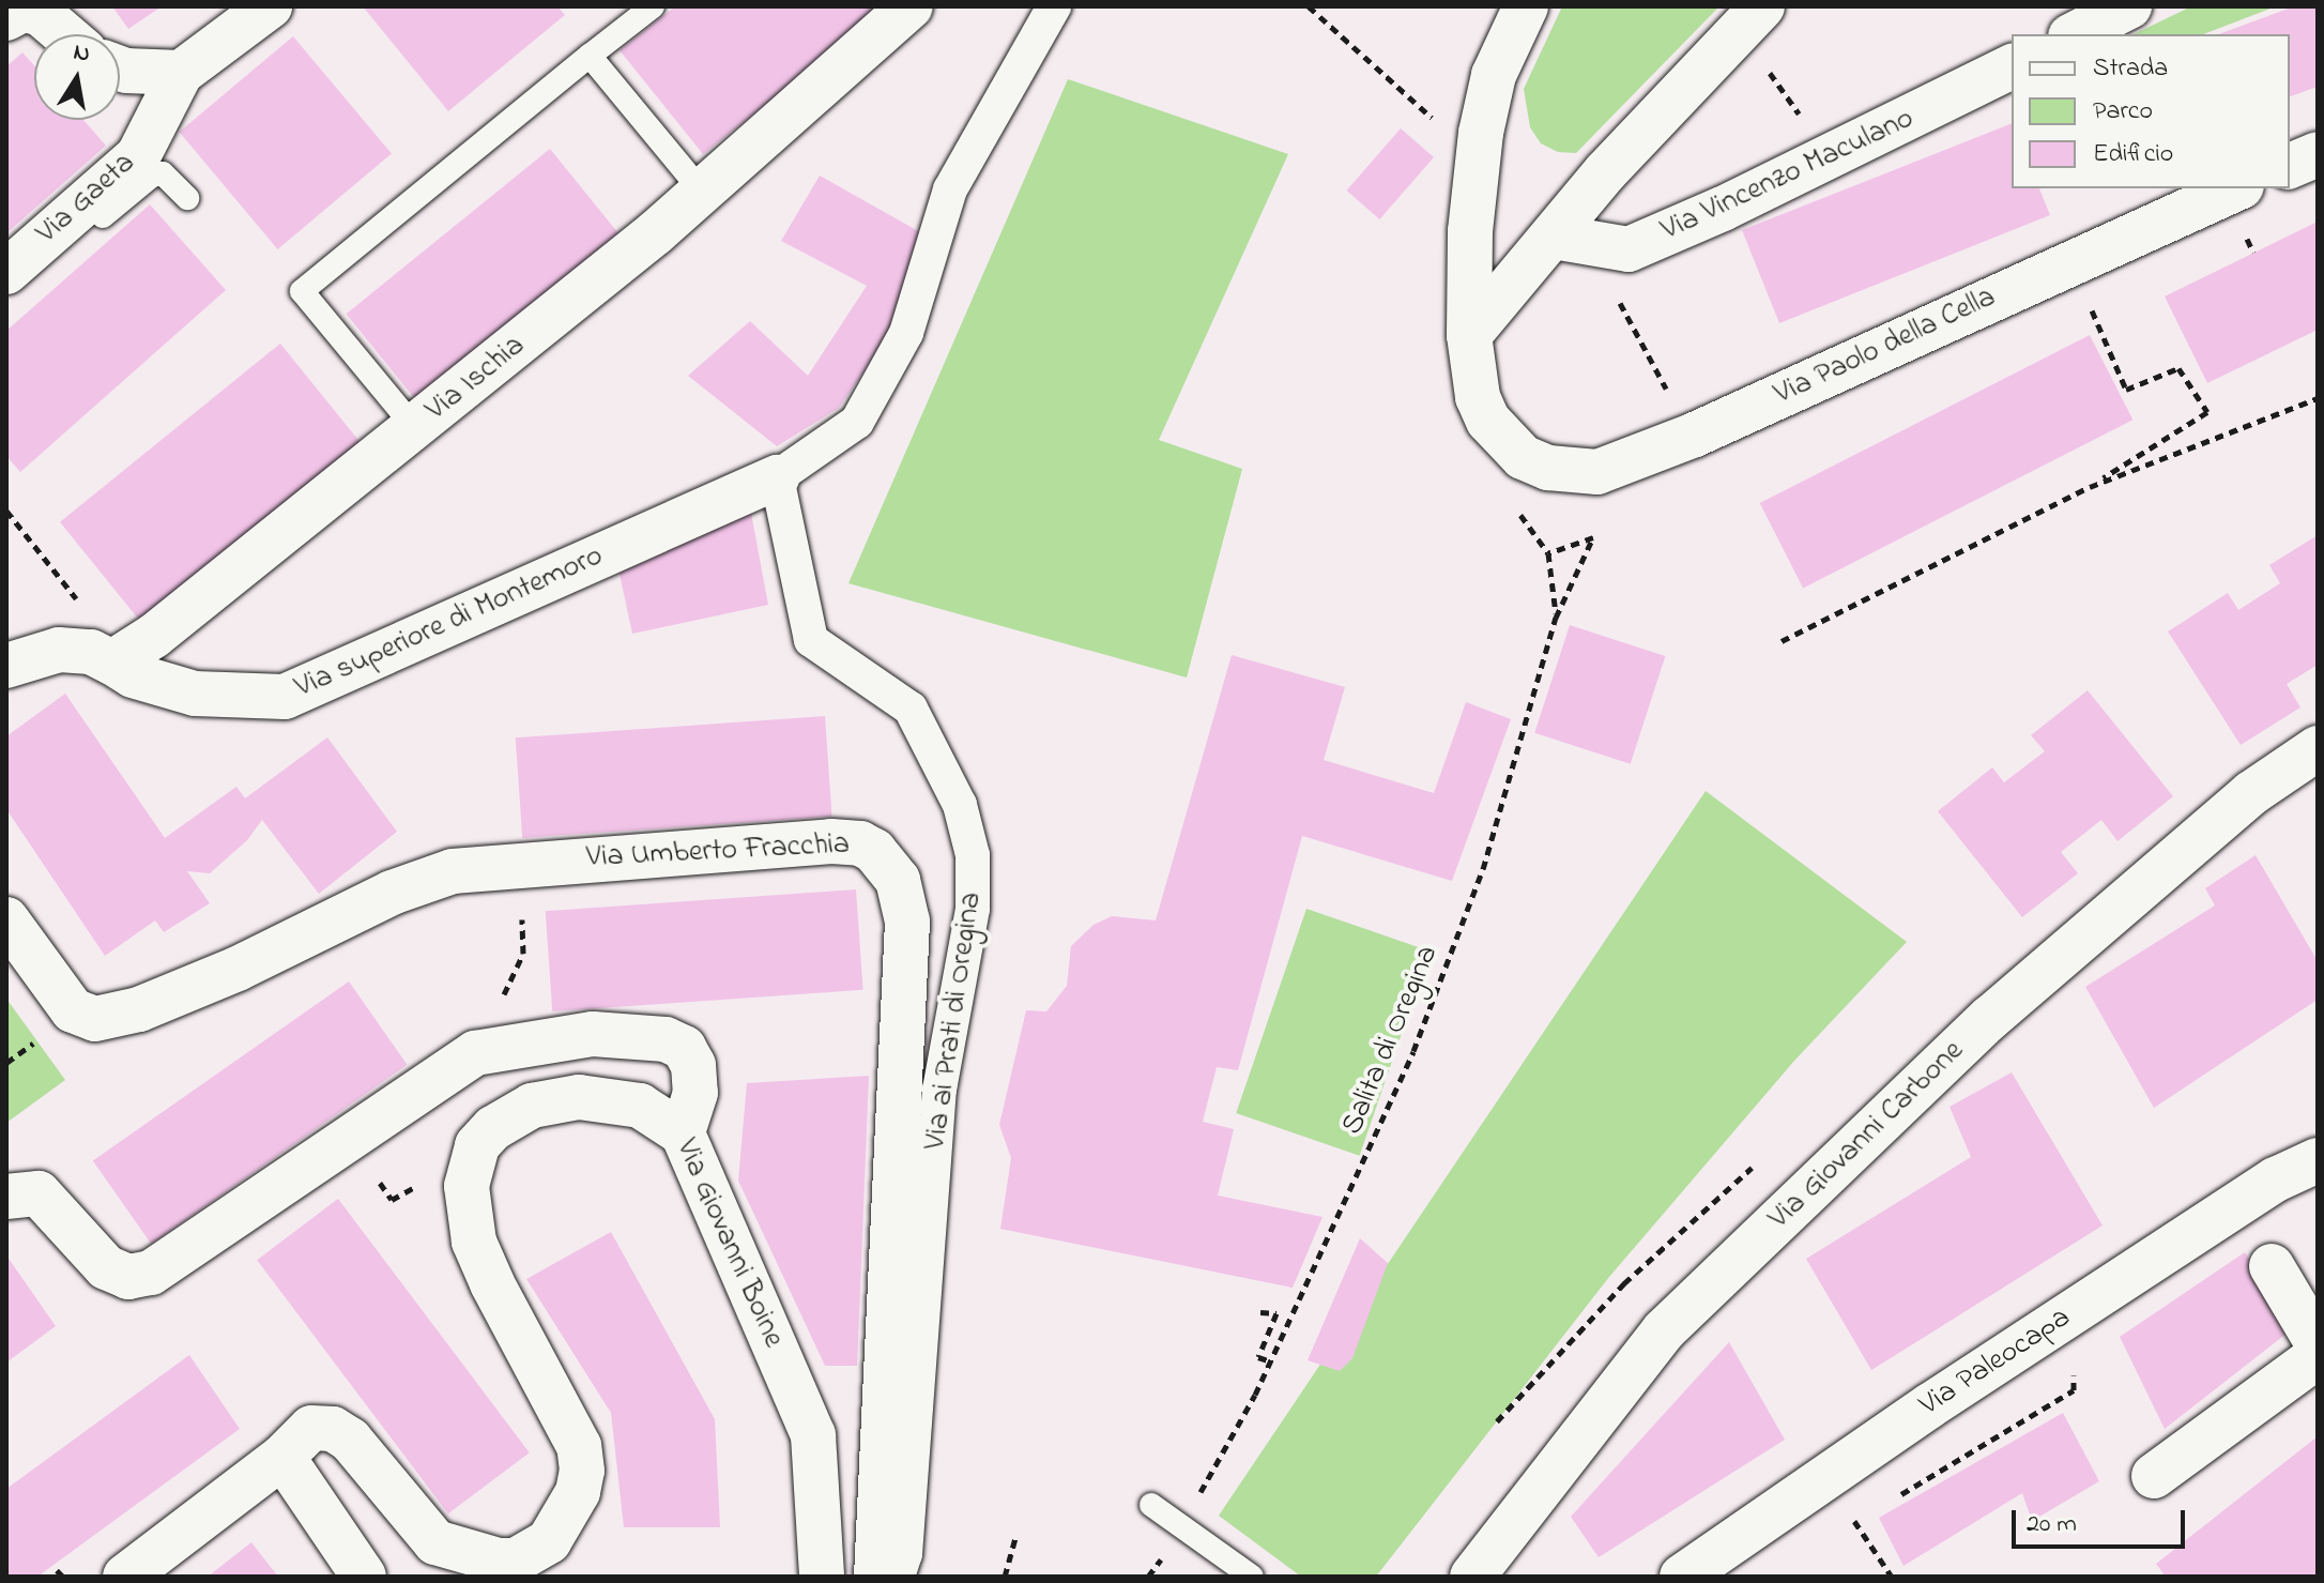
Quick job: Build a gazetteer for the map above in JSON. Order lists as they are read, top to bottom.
{
  "streets": {
    "street": [
      "Via Vincenzo Maculano",
      "Via Gaeta",
      "Via Paolo della Cella",
      "Via Ischia",
      "Via superiore di Montemoro",
      "Via Umberto Fracchia",
      "Via ai Prati di Oregina",
      "Via Giovanni Carbone",
      "Via Giovanni Boine",
      "Via Paleocapa"
    ],
    "path": ["Salita di Oregina"]
  },
  "crossings": [
    ["Via Ischia", "Via superiore di Montemoro"],
    ["Via superiore di Montemoro", "Via ai Prati di Oregina"]
  ],
  "legend": ["Strada", "Parco", "Edificio"],
  "scale_bar": "20 m",
  "north": "top"
}
